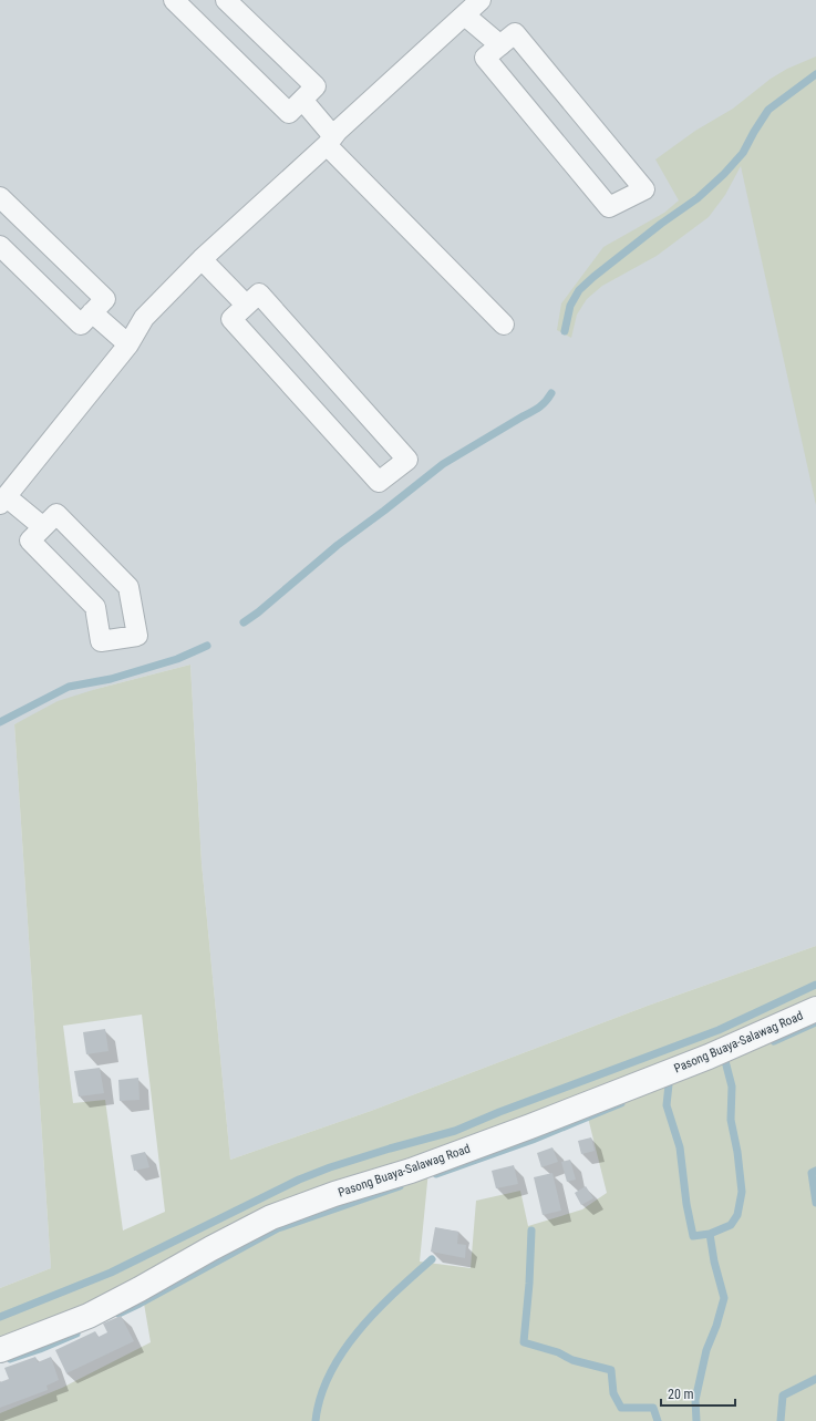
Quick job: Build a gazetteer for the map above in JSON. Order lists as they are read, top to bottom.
{
  "streets": {
    "street": ["Pasong Buaya-Salawag Road"]
  },
  "scale_bar": "20 m"
}
